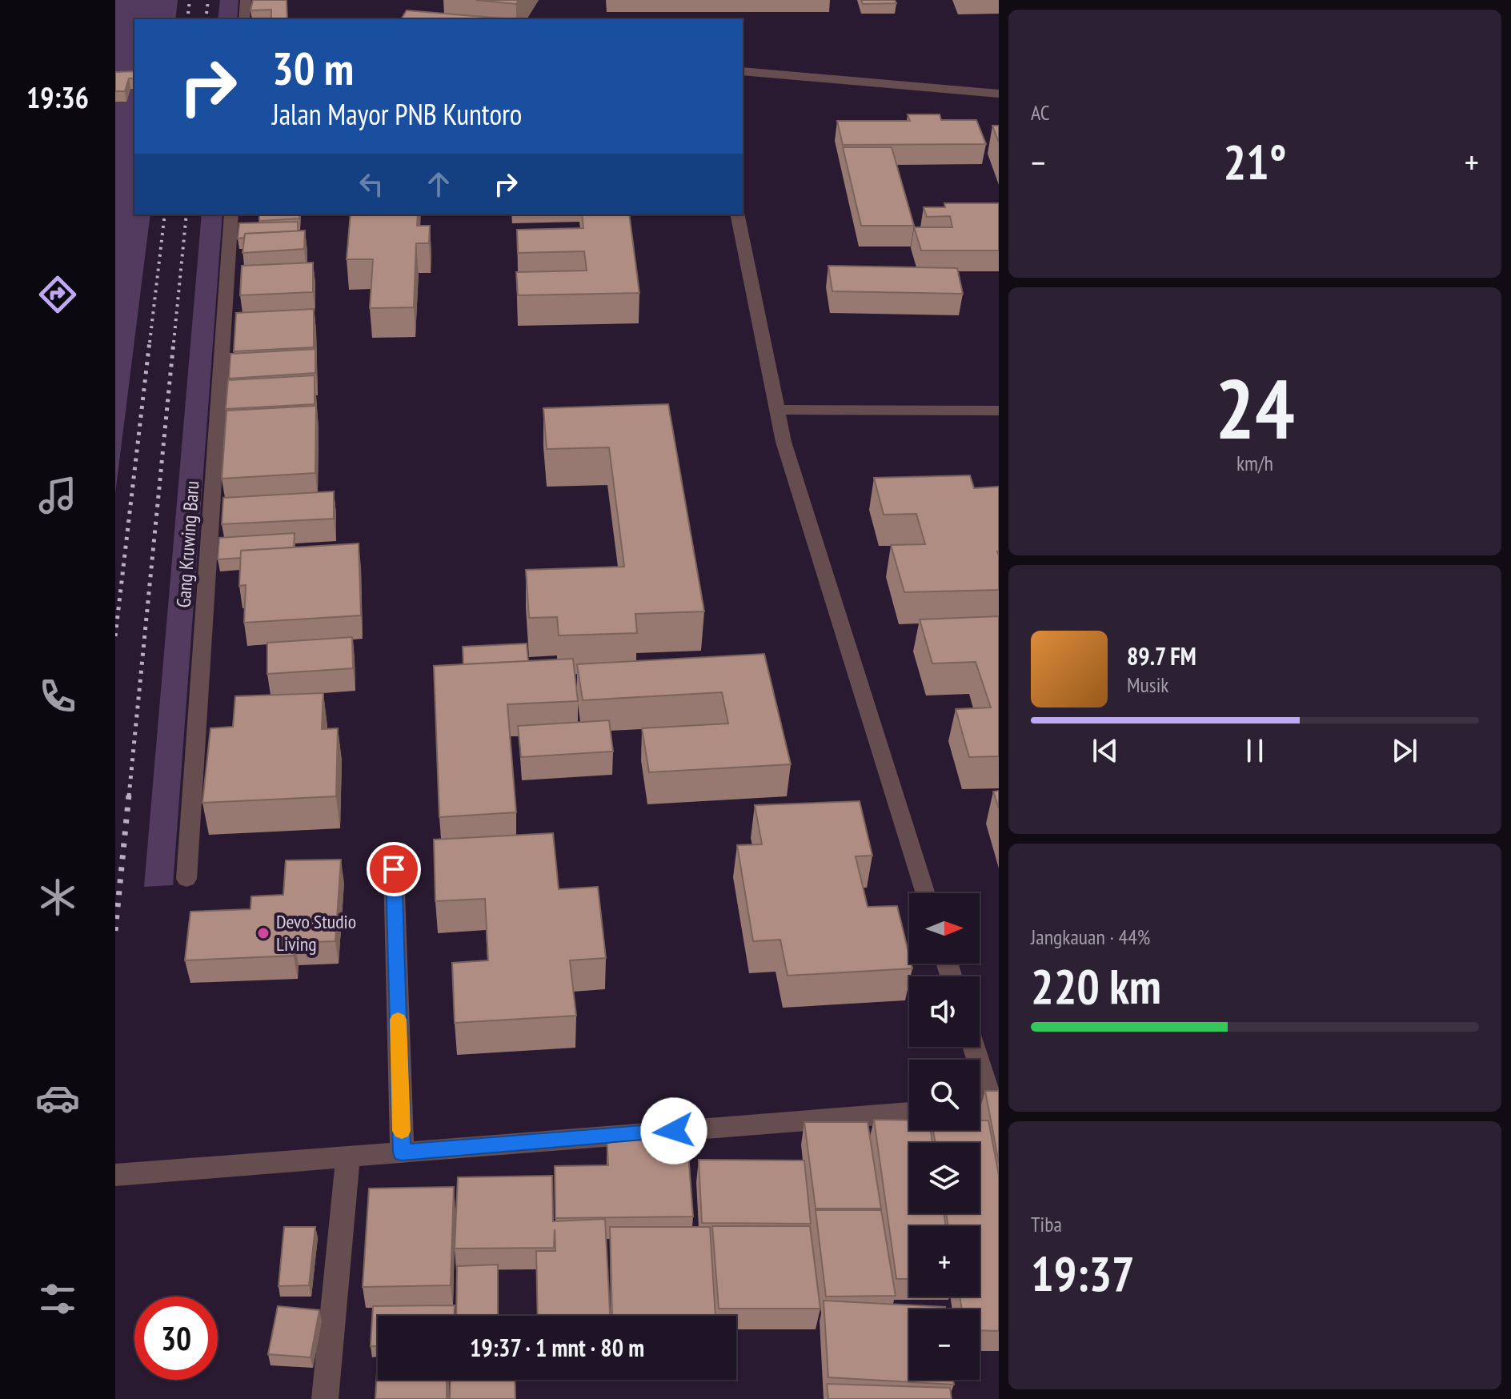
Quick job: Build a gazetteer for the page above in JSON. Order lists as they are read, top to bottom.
{
  "streets": {
    "street": ["Gang Kruwing Baru"]
  },
  "places": ["Devo Studio Living"],
  "north": "right",
  "page": {
    "tabs": "19:36",
    "tile": [
      "AC",
      ["24", "km/h"],
      ["Jangkauan · 44%", "220 km"],
      ["Tiba", "19:37"]
    ],
    "turn": ["30 m", "Jalan Mayor PNB Kuntoro"],
    "heat": ["−", "21°", "+"],
    "song": ["89.7 FM", "Musik"],
    "map_buttons": ["+", "−"],
    "limit": "30",
    "trip": "19:37 · 1 mnt · 80 m"
  }
}
